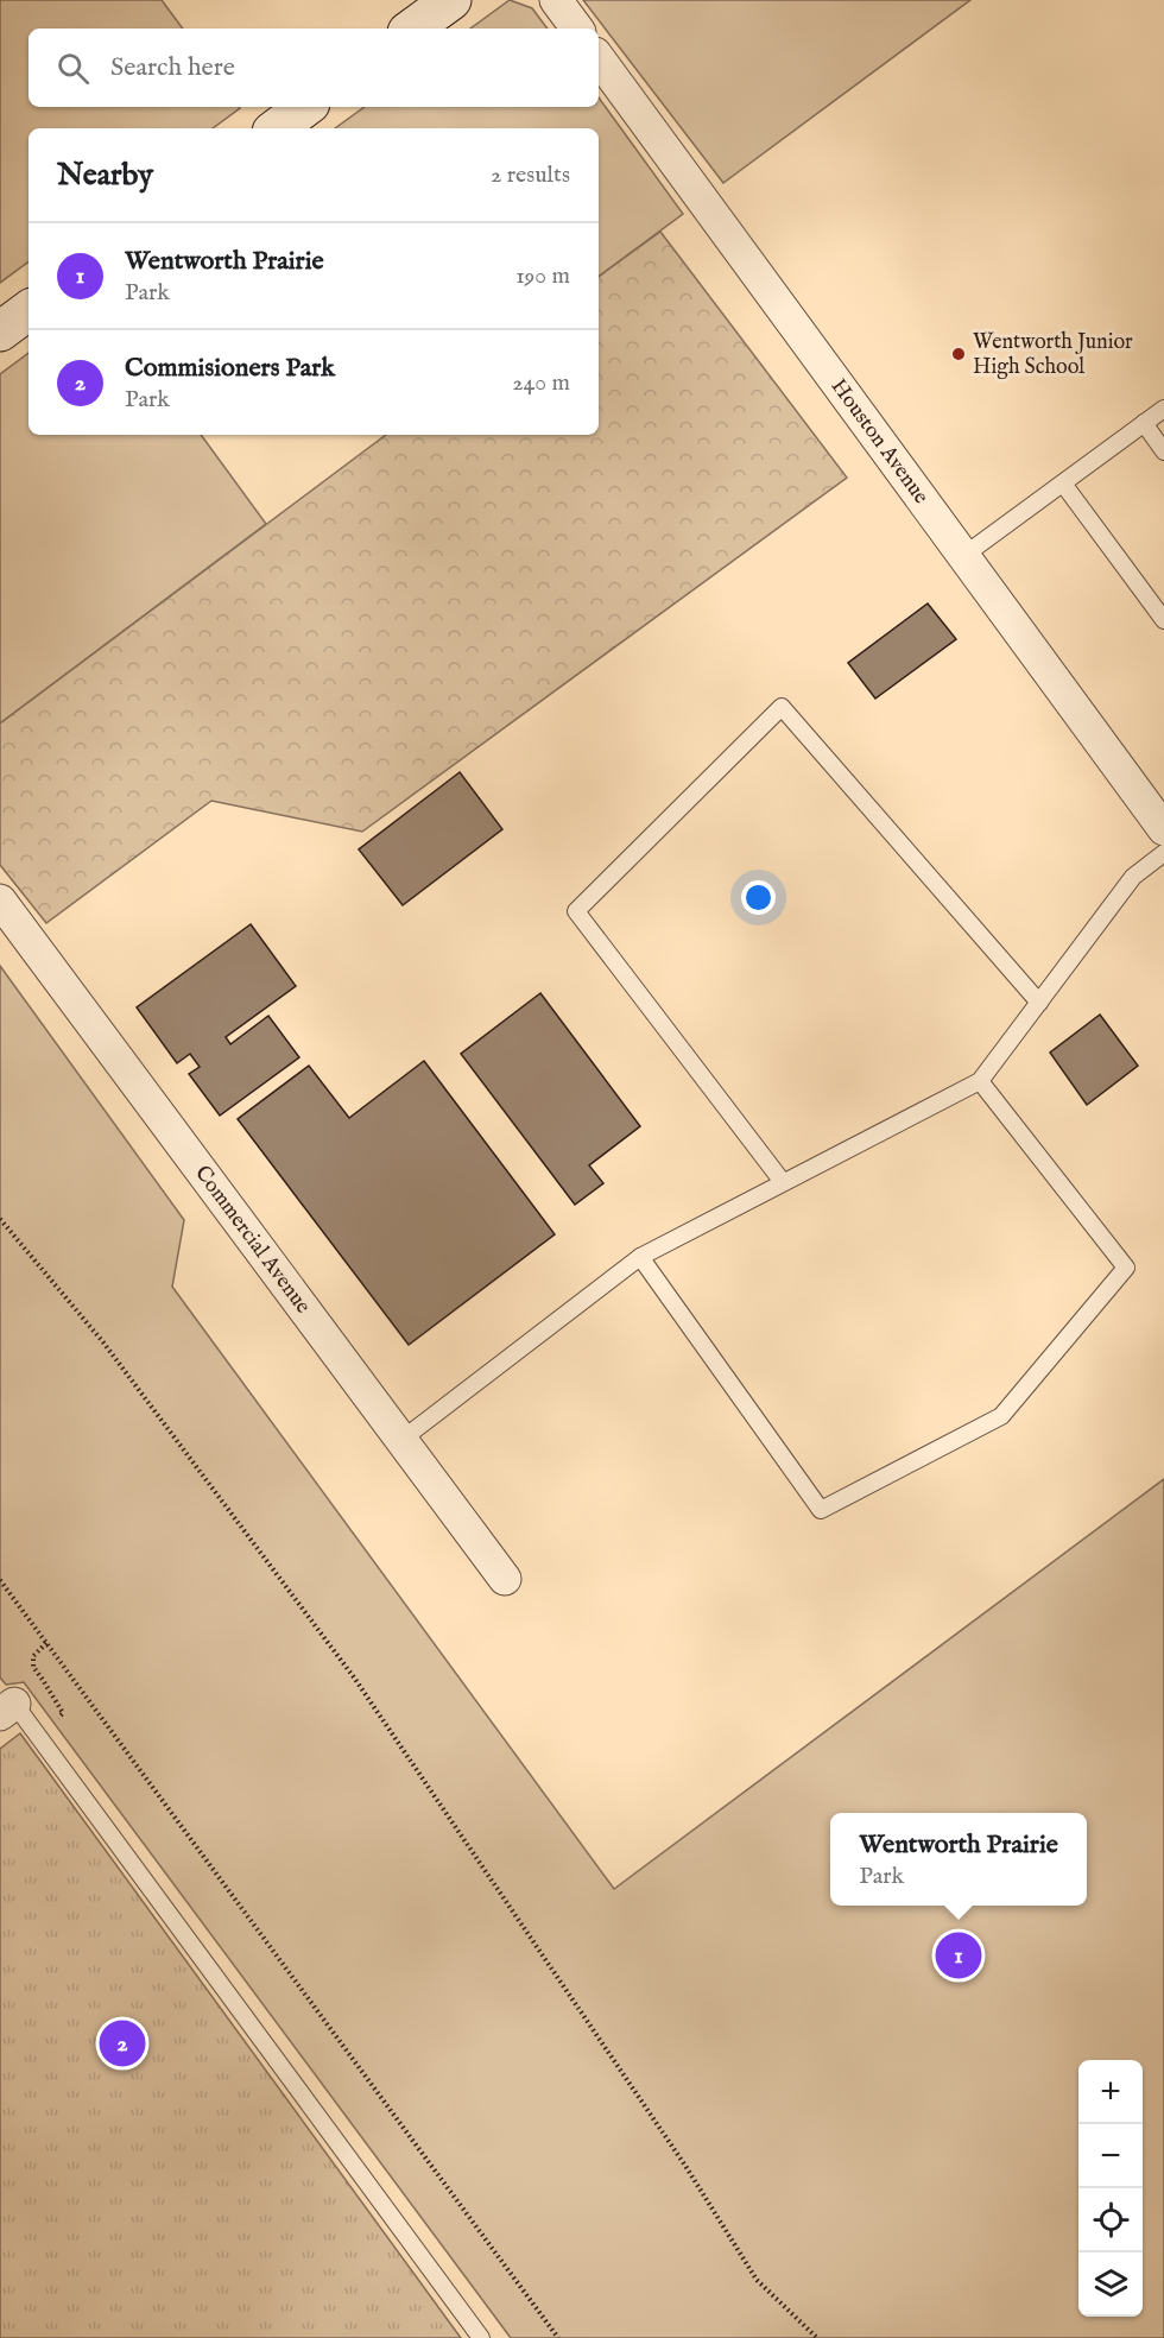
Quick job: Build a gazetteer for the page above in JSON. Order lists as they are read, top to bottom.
{
  "streets": {
    "street": ["Houston Avenue", "Commercial Avenue"]
  },
  "places": ["Wentworth Junior High School"],
  "page": {
    "search": "Search here",
    "heading": ["Nearby", "2 results"],
    "list": [
      {
        "mark": "1",
        "name": "Wentworth Prairie",
        "note": "Park",
        "value": "190 m"
      },
      {
        "mark": "2",
        "name": "Commisioners Park",
        "note": "Park",
        "value": "240 m"
      }
    ],
    "popup": ["Wentworth Prairie", "Park"],
    "pins": ["1", "2"],
    "map_buttons": ["+", "−"]
  }
}
